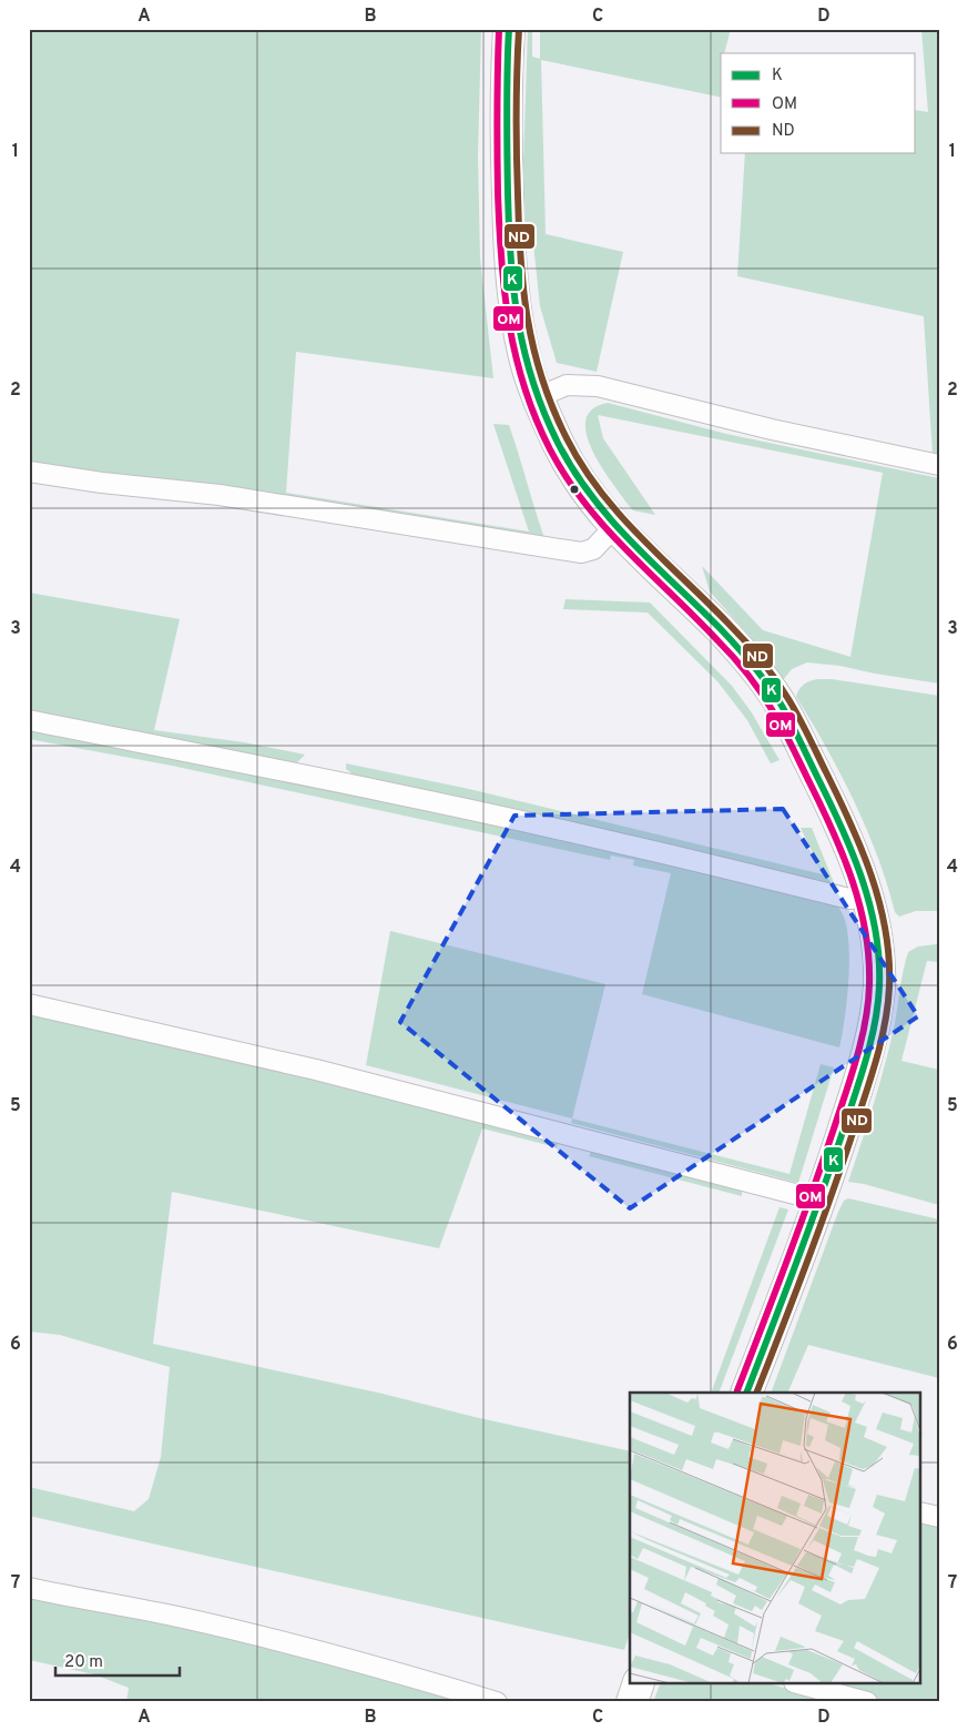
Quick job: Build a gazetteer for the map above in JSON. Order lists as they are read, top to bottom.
{
  "lines": ["transit line K", "transit line OM", "transit line ND"],
  "legend": ["K", "OM", "ND"],
  "scale_bar": "20 m",
  "grid": {
    "columns": [
      "A",
      "B",
      "C",
      "D"
    ],
    "rows": [
      "1",
      "2",
      "3",
      "4",
      "5",
      "6",
      "7"
    ]
  }
}
